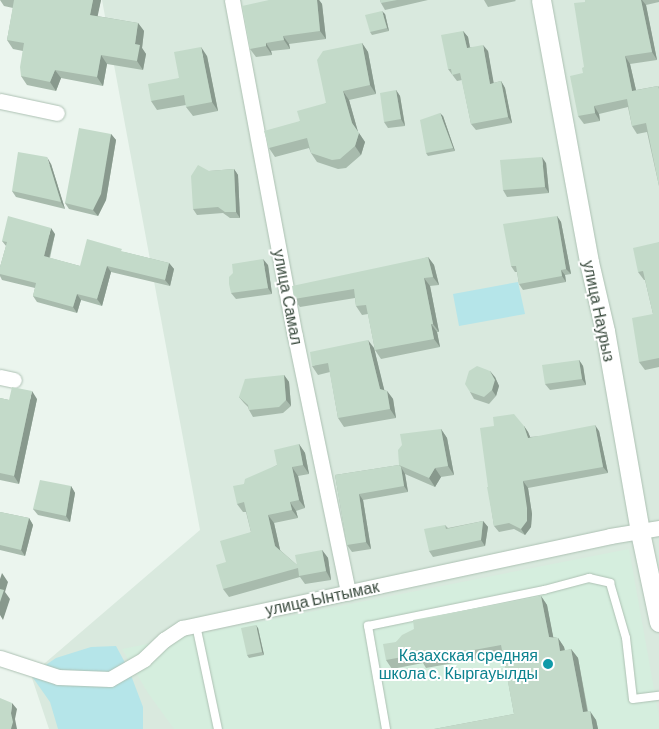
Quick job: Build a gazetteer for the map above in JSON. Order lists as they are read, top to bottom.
{
  "streets": {
    "street": ["улица Самал", "улица Наурыз", "улица Ынтымак"]
  },
  "crossings": [
    ["улица Самал", "улица Ынтымак"],
    ["улица Наурыз", "улица Ынтымак"]
  ],
  "places": ["Казахская средняя школа с. Кыргауылды"]
}
